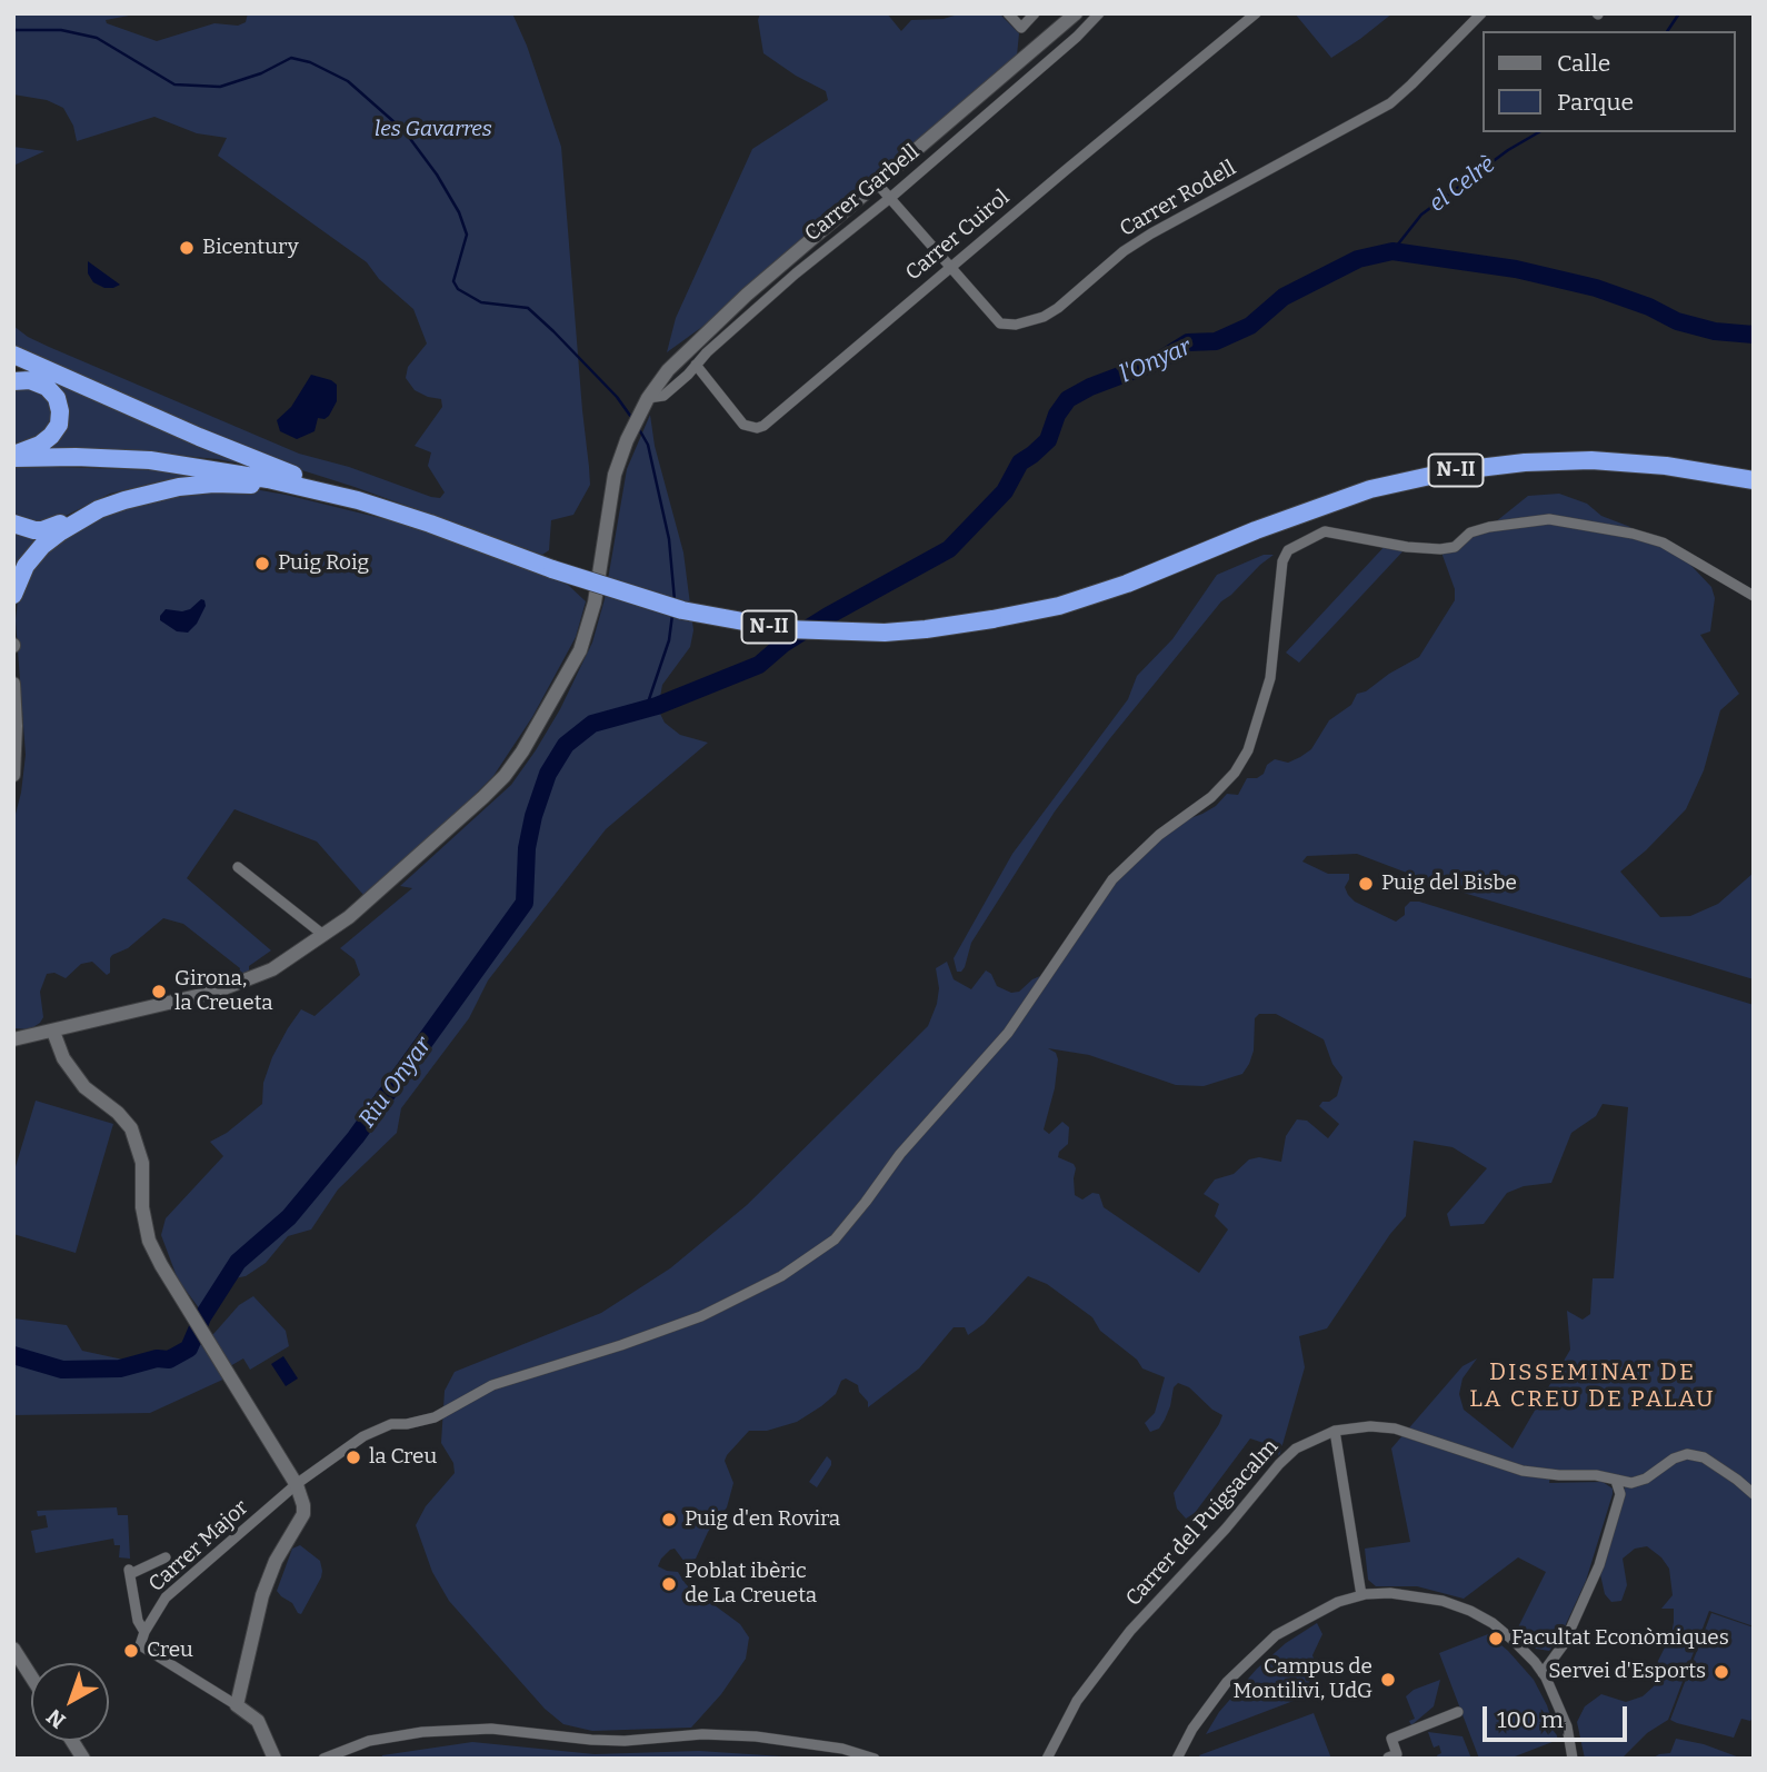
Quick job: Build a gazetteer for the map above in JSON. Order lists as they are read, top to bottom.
{
  "streets": {
    "highway": ["N-II"],
    "street": [
      "Carrer Garbell",
      "Carrer Rodell",
      "Carrer Cuirol",
      "Carrer del Puigsacalm",
      "Carrer Major"
    ]
  },
  "crossings": [
    ["Carrer Garbell", "Carrer Rodell"],
    ["Carrer Garbell", "Carrer Cuirol"],
    ["Carrer Rodell", "Carrer Cuirol"]
  ],
  "districts": ["DISSEMINAT DE LA CREU DE PALAU"],
  "water": ["el Celrè", "l'Onyar", "Riu Onyar"],
  "parks": ["les Gavarres"],
  "places": [
    "Bicentury",
    "Puig Roig",
    "Puig del Bisbe",
    "Girona, la Creueta",
    "la Creu",
    "Puig d'en Rovira",
    "Poblat ibèric de La Creueta",
    "Facultat Econòmiques",
    "Creu",
    "Servei d'Esports",
    "Campus de Montilivi, UdG"
  ],
  "legend": ["Calle", "Parque"],
  "scale_bar": "100 m",
  "north": "bottom left"
}
